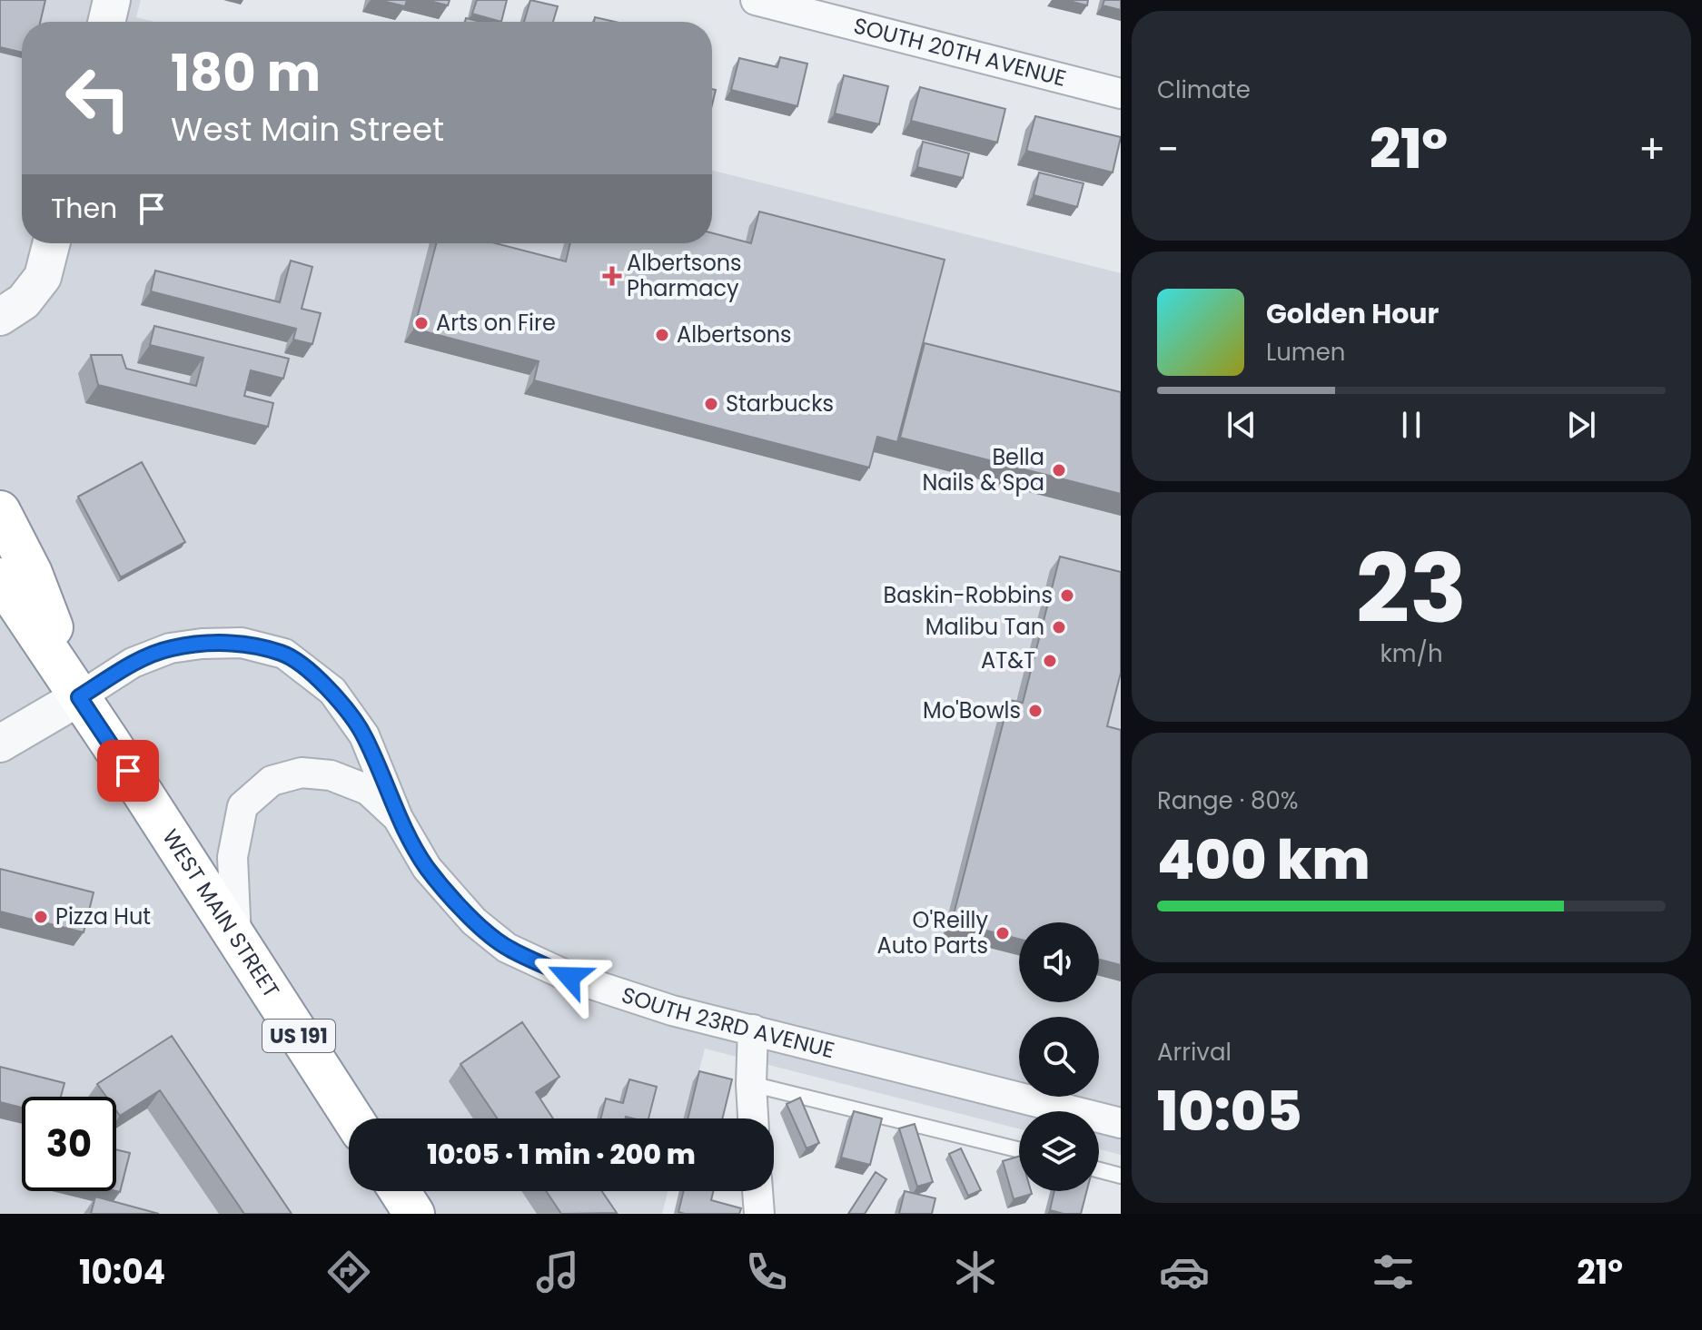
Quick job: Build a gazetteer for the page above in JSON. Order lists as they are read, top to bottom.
{
  "streets": {
    "highway": ["WEST MAIN STREET", "US 191"],
    "street": ["SOUTH 20TH AVENUE", "SOUTH 23RD AVENUE"]
  },
  "crossings": [
    ["WEST MAIN STREET", "SOUTH 23RD AVENUE"]
  ],
  "places": {
    "health": ["Albertsons Pharmacy"],
    "other": [
      "Arts on Fire",
      "Albertsons",
      "Starbucks",
      "Bella Nails & Spa",
      "Baskin-Robbins",
      "Malibu Tan",
      "AT&T",
      "Mo'Bowls",
      "Pizza Hut",
      "O'Reilly Auto Parts"
    ]
  },
  "page": {
    "tile": [
      "Climate",
      ["23", "km/h"],
      ["Range · 80%", "400 km"],
      ["Arrival", "10:05"]
    ],
    "turn": ["180 m", "West Main Street"],
    "heat": ["−", "21°", "+"],
    "then": "Then",
    "song": ["Golden Hour", "Lumen"],
    "limit": "30",
    "trip": "10:05 · 1 min · 200 m",
    "tabs": ["10:04", "21°"]
  }
}
